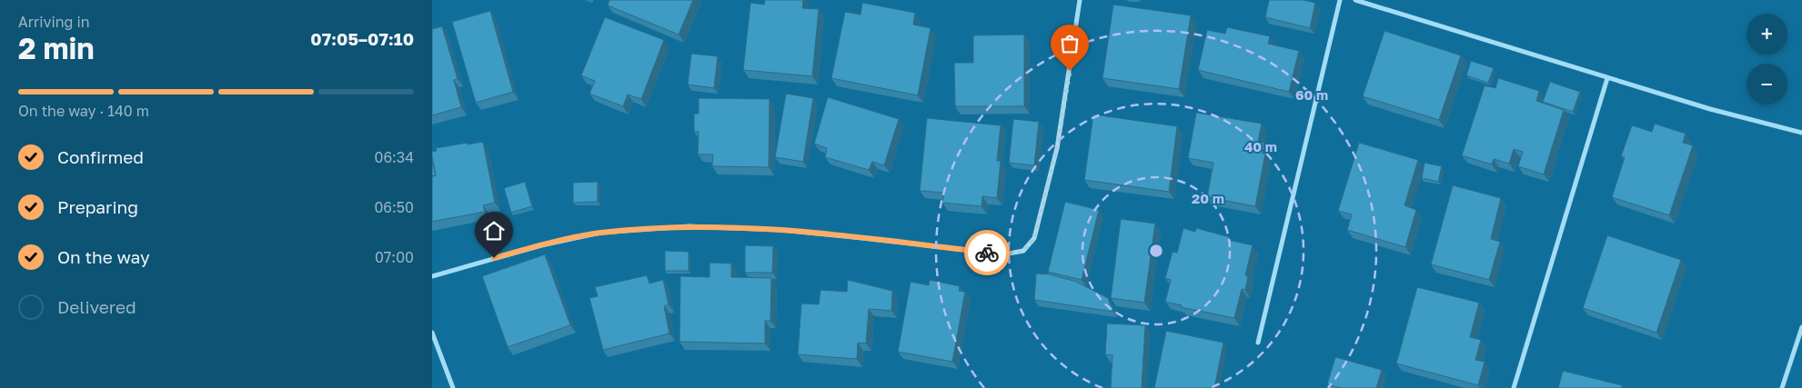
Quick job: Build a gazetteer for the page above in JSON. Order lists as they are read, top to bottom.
{
  "page": {
    "heading": ["2 min", "Arriving in", "07:05–07:10"],
    "map_buttons": ["+", "−"],
    "bar": "On the way · 140 m",
    "list": [
      ["Confirmed", "06:34"],
      ["Preparing", "06:50"],
      ["On the way", "07:00"],
      "Delivered"
    ]
  },
  "rings": ["60 m", "40 m", "20 m"]
}
